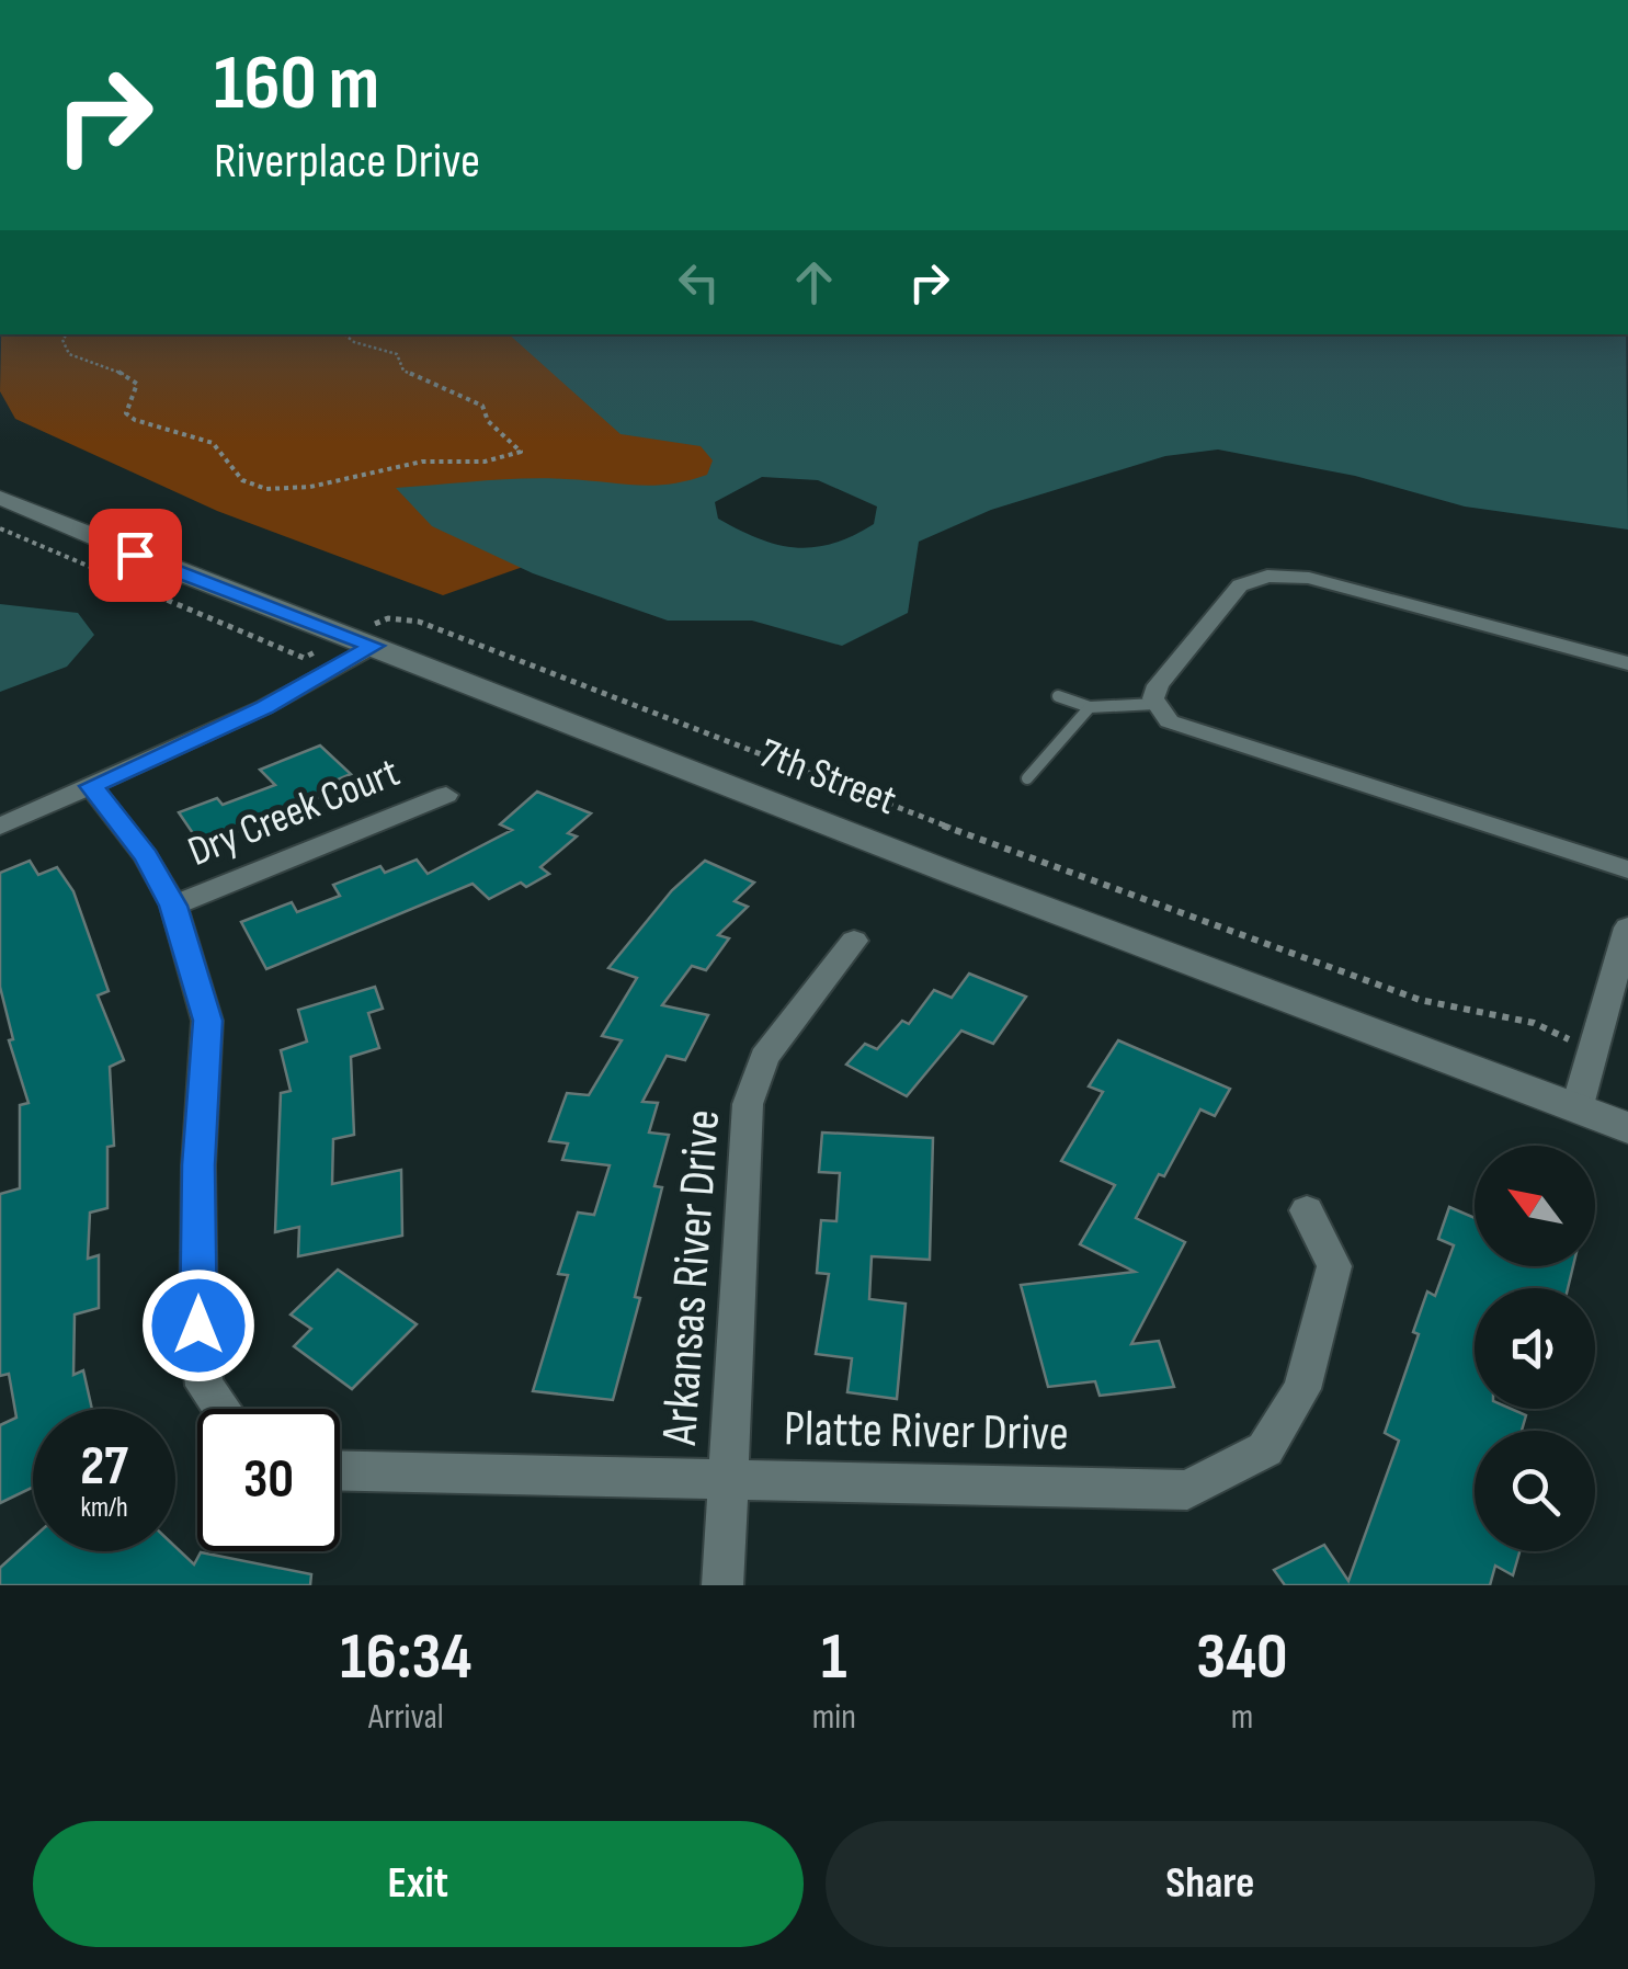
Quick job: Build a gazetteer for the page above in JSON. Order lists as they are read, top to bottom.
{
  "streets": {
    "street": [
      "7th Street",
      "Dry Creek Court",
      "Arkansas River Drive",
      "Platte River Drive"
    ]
  },
  "crossings": [
    ["Arkansas River Drive", "Platte River Drive"]
  ],
  "north": "top left",
  "page": {
    "turn": ["160 m", "Riverplace Drive"],
    "speed": "27 km/h",
    "limit": "30",
    "eta": [
      "16:34",
      "Arrival",
      "1",
      "min",
      "340",
      "m"
    ],
    "buttons": ["Exit", "Share"]
  }
}
